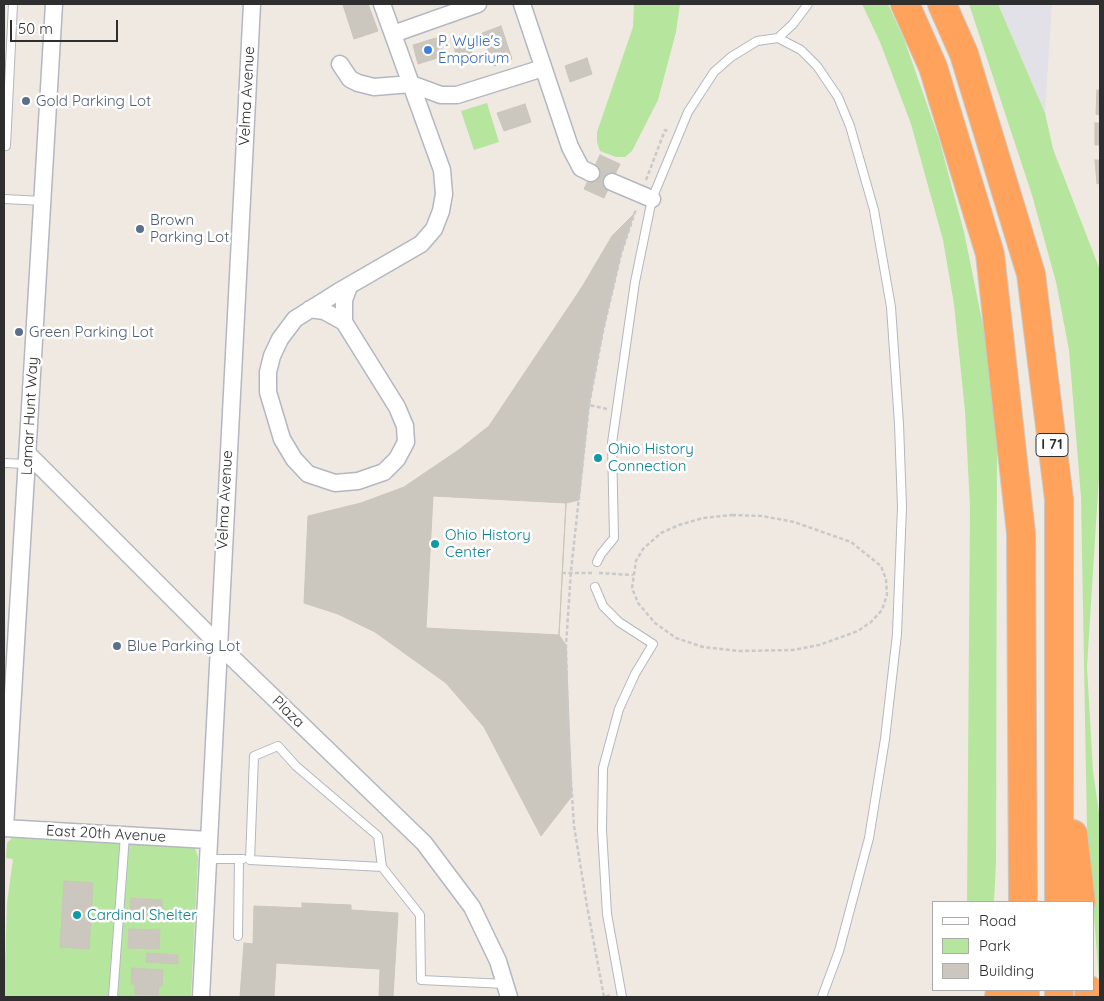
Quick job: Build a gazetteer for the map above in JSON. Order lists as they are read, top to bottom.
{
  "streets": {
    "highway": ["I 71"],
    "street": [
      "Velma Avenue",
      "Lamar Hunt Way",
      "Plaza",
      "East 20th Avenue"
    ]
  },
  "crossings": [
    ["Velma Avenue", "Plaza"],
    ["Velma Avenue", "East 20th Avenue"],
    ["Lamar Hunt Way", "Plaza"],
    ["Lamar Hunt Way", "East 20th Avenue"]
  ],
  "places": [
    "P. Wylie's Emporium",
    "Gold Parking Lot",
    "Brown Parking Lot",
    "Green Parking Lot",
    "Ohio History Connection",
    "Ohio History Center",
    "Blue Parking Lot",
    "Cardinal Shelter"
  ],
  "legend": ["Road", "Park", "Building"],
  "scale_bar": "50 m"
}
